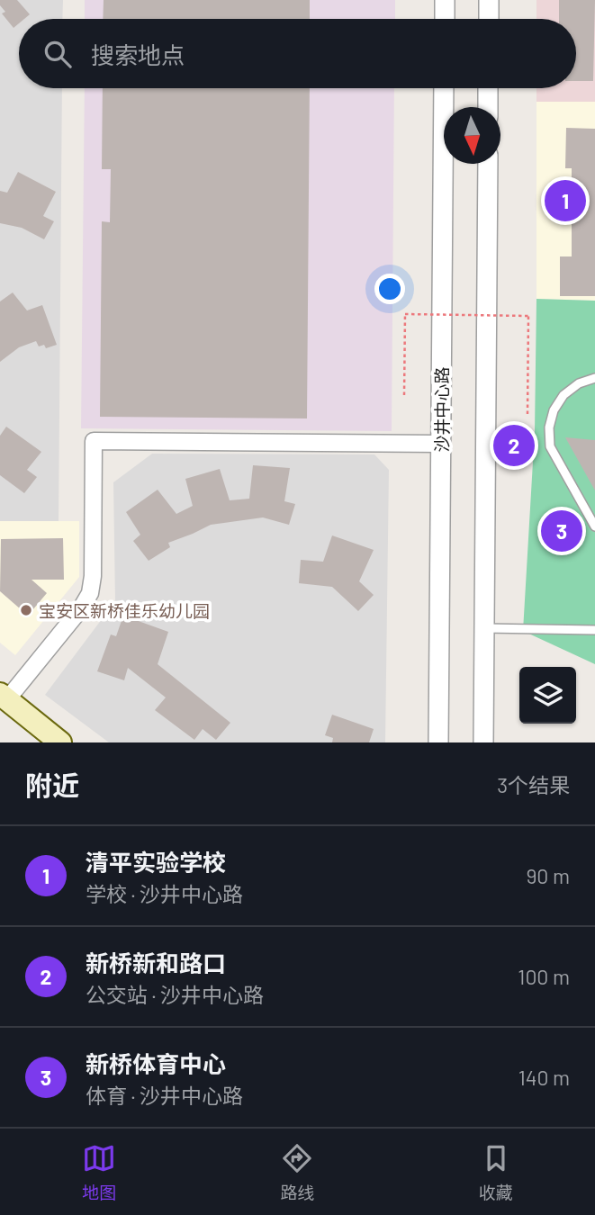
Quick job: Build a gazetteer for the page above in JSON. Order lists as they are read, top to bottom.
{
  "streets": {
    "street": ["沙井中心路"]
  },
  "places": ["宝安区新桥佳乐幼儿园"],
  "north": "bottom",
  "page": {
    "search": "搜索地点",
    "pins": ["1", "2", "3"],
    "heading": ["附近", "3个结果"],
    "list": [
      {
        "mark": "1",
        "name": "清平实验学校",
        "note": "学校 · 沙井中心路",
        "value": "90 m"
      },
      {
        "mark": "2",
        "name": "新桥新和路口",
        "note": "公交站 · 沙井中心路",
        "value": "100 m"
      },
      {
        "mark": "3",
        "name": "新桥体育中心",
        "note": "体育 · 沙井中心路",
        "value": "140 m"
      }
    ],
    "nav": ["地图", "路线", "收藏"]
  }
}
